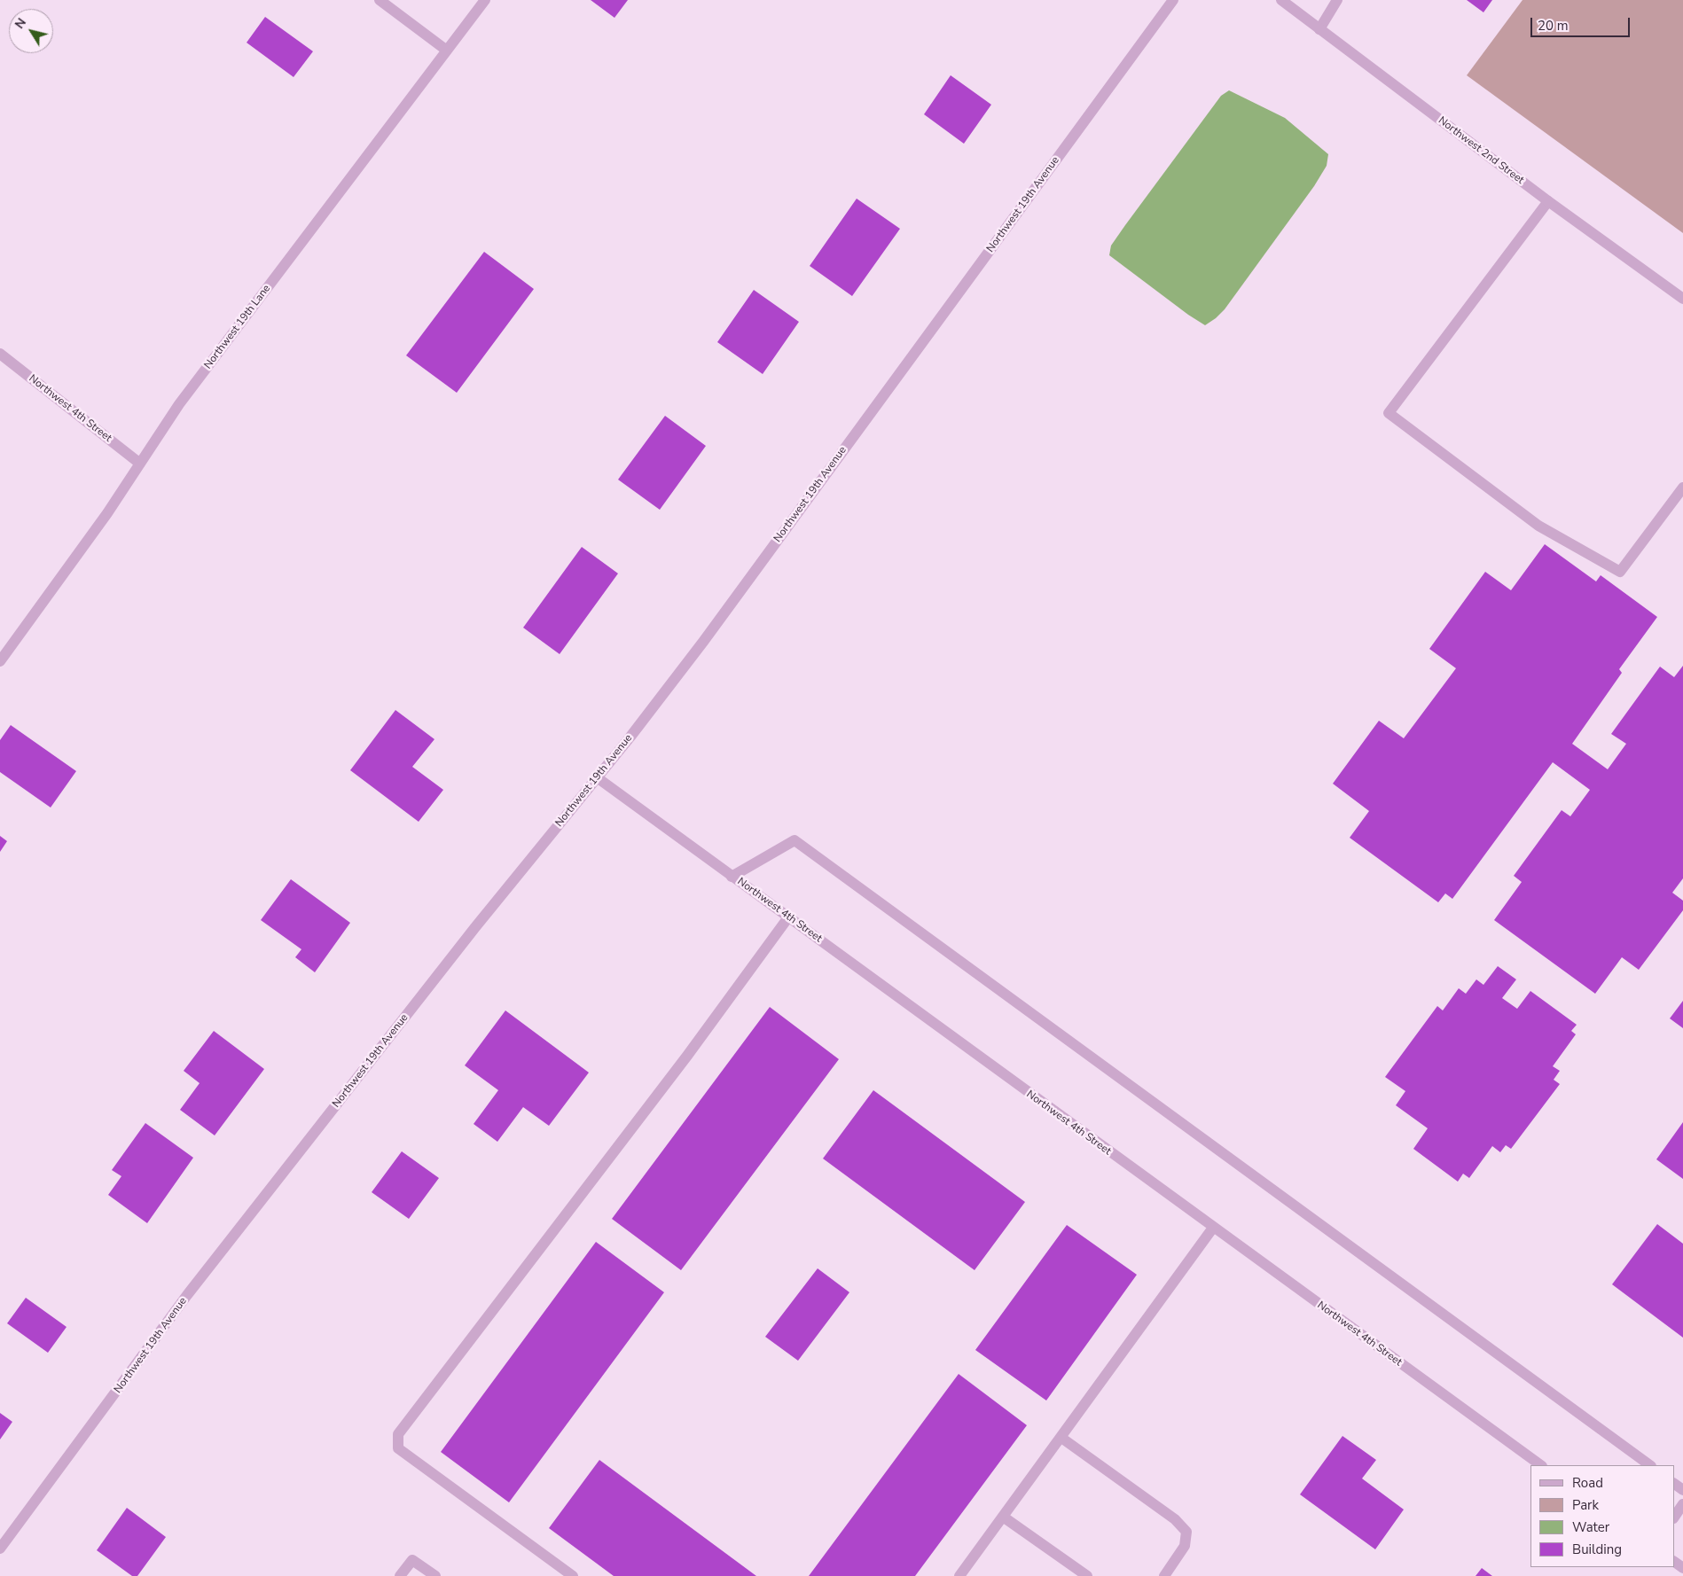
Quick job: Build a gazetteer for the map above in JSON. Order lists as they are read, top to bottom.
{
  "streets": {
    "street": [
      "Northwest 2nd Street",
      "Northwest 19th Avenue",
      "Northwest 19th Lane",
      "Northwest 4th Street"
    ]
  },
  "crossings": [
    ["Northwest 19th Avenue", "Northwest 4th Street"],
    ["Northwest 19th Lane", "Northwest 4th Street"]
  ],
  "legend": [
    "Road",
    "Park",
    "Water",
    "Building"
  ],
  "scale_bar": "20 m",
  "north": "top left"
}
